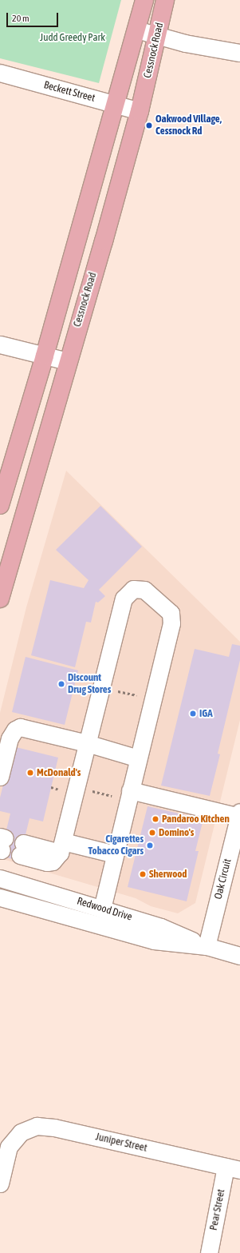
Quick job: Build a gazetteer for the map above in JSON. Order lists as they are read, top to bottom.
{
  "streets": {
    "main road": ["Cessnock Road"],
    "street": [
      "Beckett Street",
      "Oak Circuit",
      "Redwood Drive",
      "Juniper Street",
      "Pear Street"
    ]
  },
  "crossings": [
    ["Cessnock Road", "Beckett Street"],
    ["Oak Circuit", "Redwood Drive"],
    ["Juniper Street", "Pear Street"]
  ],
  "parks": ["Judd Greedy Park"],
  "places": [
    "Oakwood Village, Cessnock Rd",
    "Discount Drug Stores",
    "IGA",
    "McDonald's",
    "Pandaroo Kitchen",
    "Domino's",
    "Cigarettes Tobacco Cigars",
    "Sherwood"
  ],
  "scale_bar": "20 m"
}
